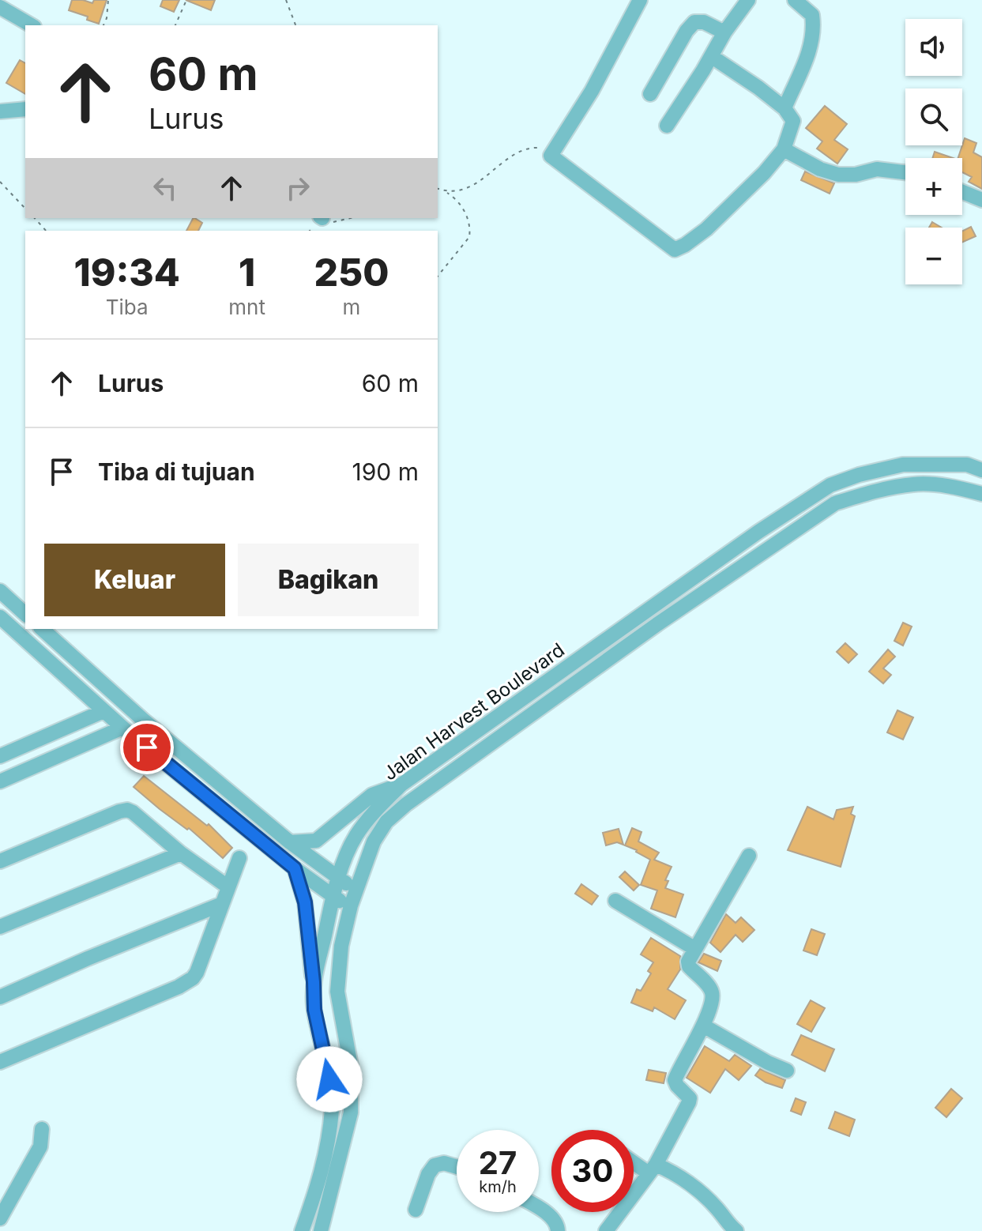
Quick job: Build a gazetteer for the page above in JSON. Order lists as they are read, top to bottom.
{
  "streets": {
    "street": ["Jalan Harvest Boulevard"]
  },
  "page": {
    "map_buttons": ["+", "−"],
    "turn": ["60 m", "Lurus"],
    "eta": [
      "19:34",
      "Tiba",
      "1",
      "mnt",
      "250",
      "m"
    ],
    "list": [
      {
        "name": "Lurus",
        "value": "60 m"
      },
      {
        "name": "Tiba di tujuan",
        "value": "190 m"
      }
    ],
    "buttons": ["Keluar", "Bagikan"],
    "speed": "27 km/h",
    "limit": "30"
  }
}
